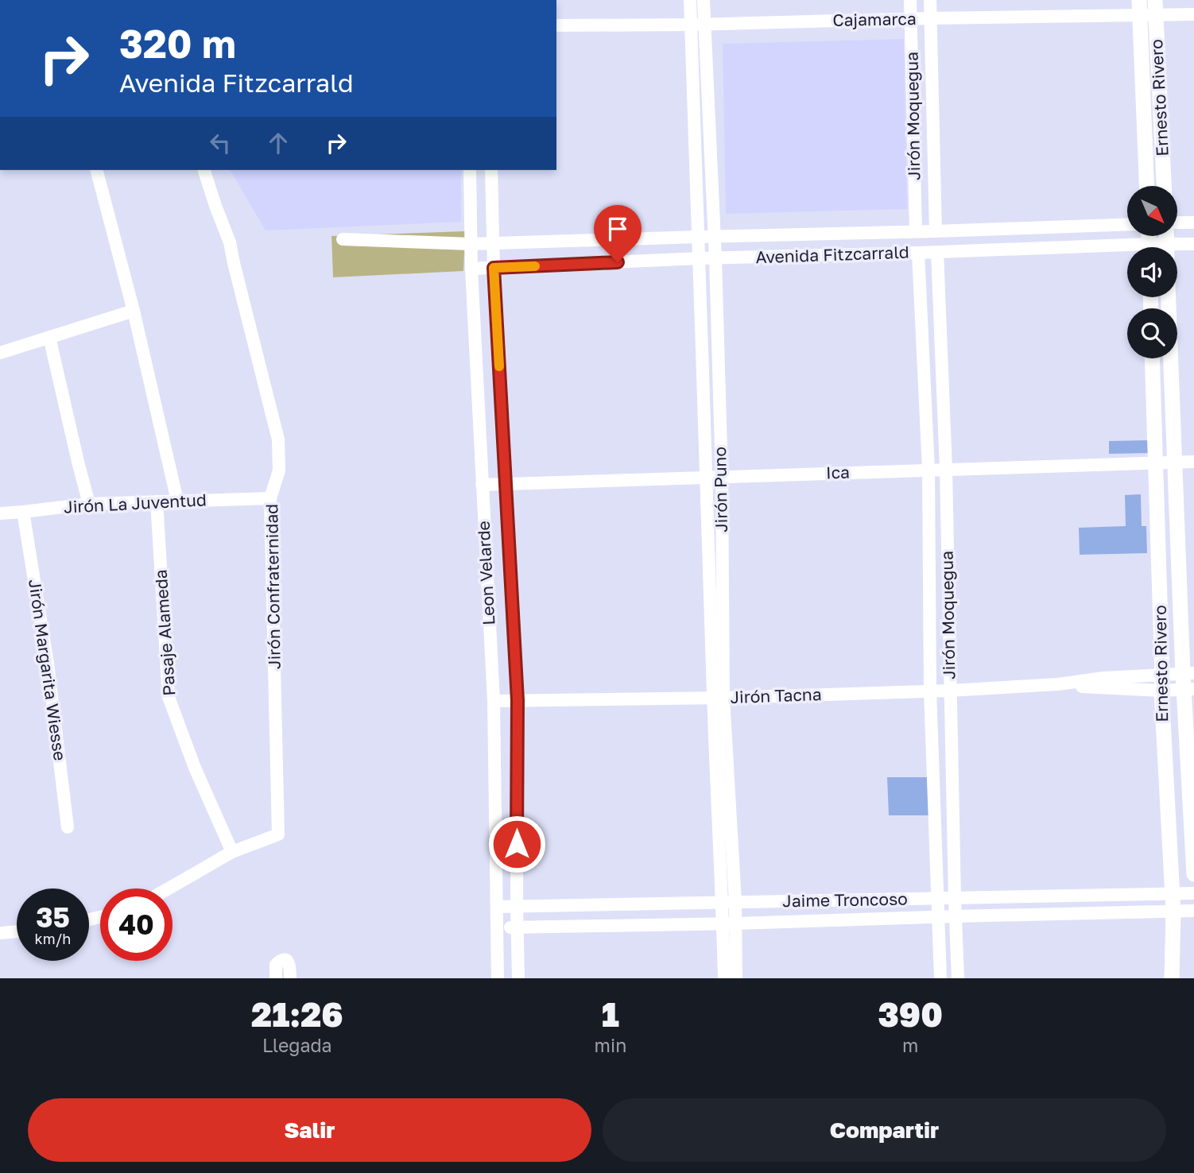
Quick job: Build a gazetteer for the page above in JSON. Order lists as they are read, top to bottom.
{
  "streets": {
    "main road": ["Ernesto Rivero"],
    "street": [
      "Cajamarca",
      "Jirón Moquegua",
      "Avenida Fitzcarrald",
      "Ica",
      "Jirón Puno",
      "Jirón La Juventud",
      "Leon Velarde",
      "Jirón Confraternidad",
      "Pasaje Alameda",
      "Jirón Margarita Wiesse",
      "Jirón Tacna",
      "Jaime Troncoso"
    ]
  },
  "crossings": [
    ["Cajamarca", "Ernesto Rivero"],
    ["Cajamarca", "Jirón Moquegua"],
    ["Cajamarca", "Jirón Puno"],
    ["Ernesto Rivero", "Ica"],
    ["Ernesto Rivero", "Jirón Tacna"],
    ["Ernesto Rivero", "Jaime Troncoso"],
    ["Jirón Moquegua", "Avenida Fitzcarrald"],
    ["Jirón Moquegua", "Ica"],
    ["Jirón Moquegua", "Jirón Tacna"],
    ["Jirón Moquegua", "Jaime Troncoso"],
    ["Avenida Fitzcarrald", "Jirón Puno"],
    ["Avenida Fitzcarrald", "Leon Velarde"],
    ["Ica", "Jirón Puno"],
    ["Ica", "Leon Velarde"],
    ["Jirón Puno", "Jirón Tacna"],
    ["Jirón Puno", "Jaime Troncoso"],
    ["Jirón La Juventud", "Jirón Confraternidad"],
    ["Jirón La Juventud", "Pasaje Alameda"],
    ["Jirón La Juventud", "Jirón Margarita Wiesse"],
    ["Leon Velarde", "Jirón Tacna"],
    ["Leon Velarde", "Jaime Troncoso"],
    ["Jirón Confraternidad", "Pasaje Alameda"]
  ],
  "north": "bottom right",
  "page": {
    "turn": ["320 m", "Avenida Fitzcarrald"],
    "speed": "35 km/h",
    "limit": "40",
    "eta": [
      "21:26",
      "Llegada",
      "1",
      "min",
      "390",
      "m"
    ],
    "buttons": ["Salir", "Compartir"]
  }
}
